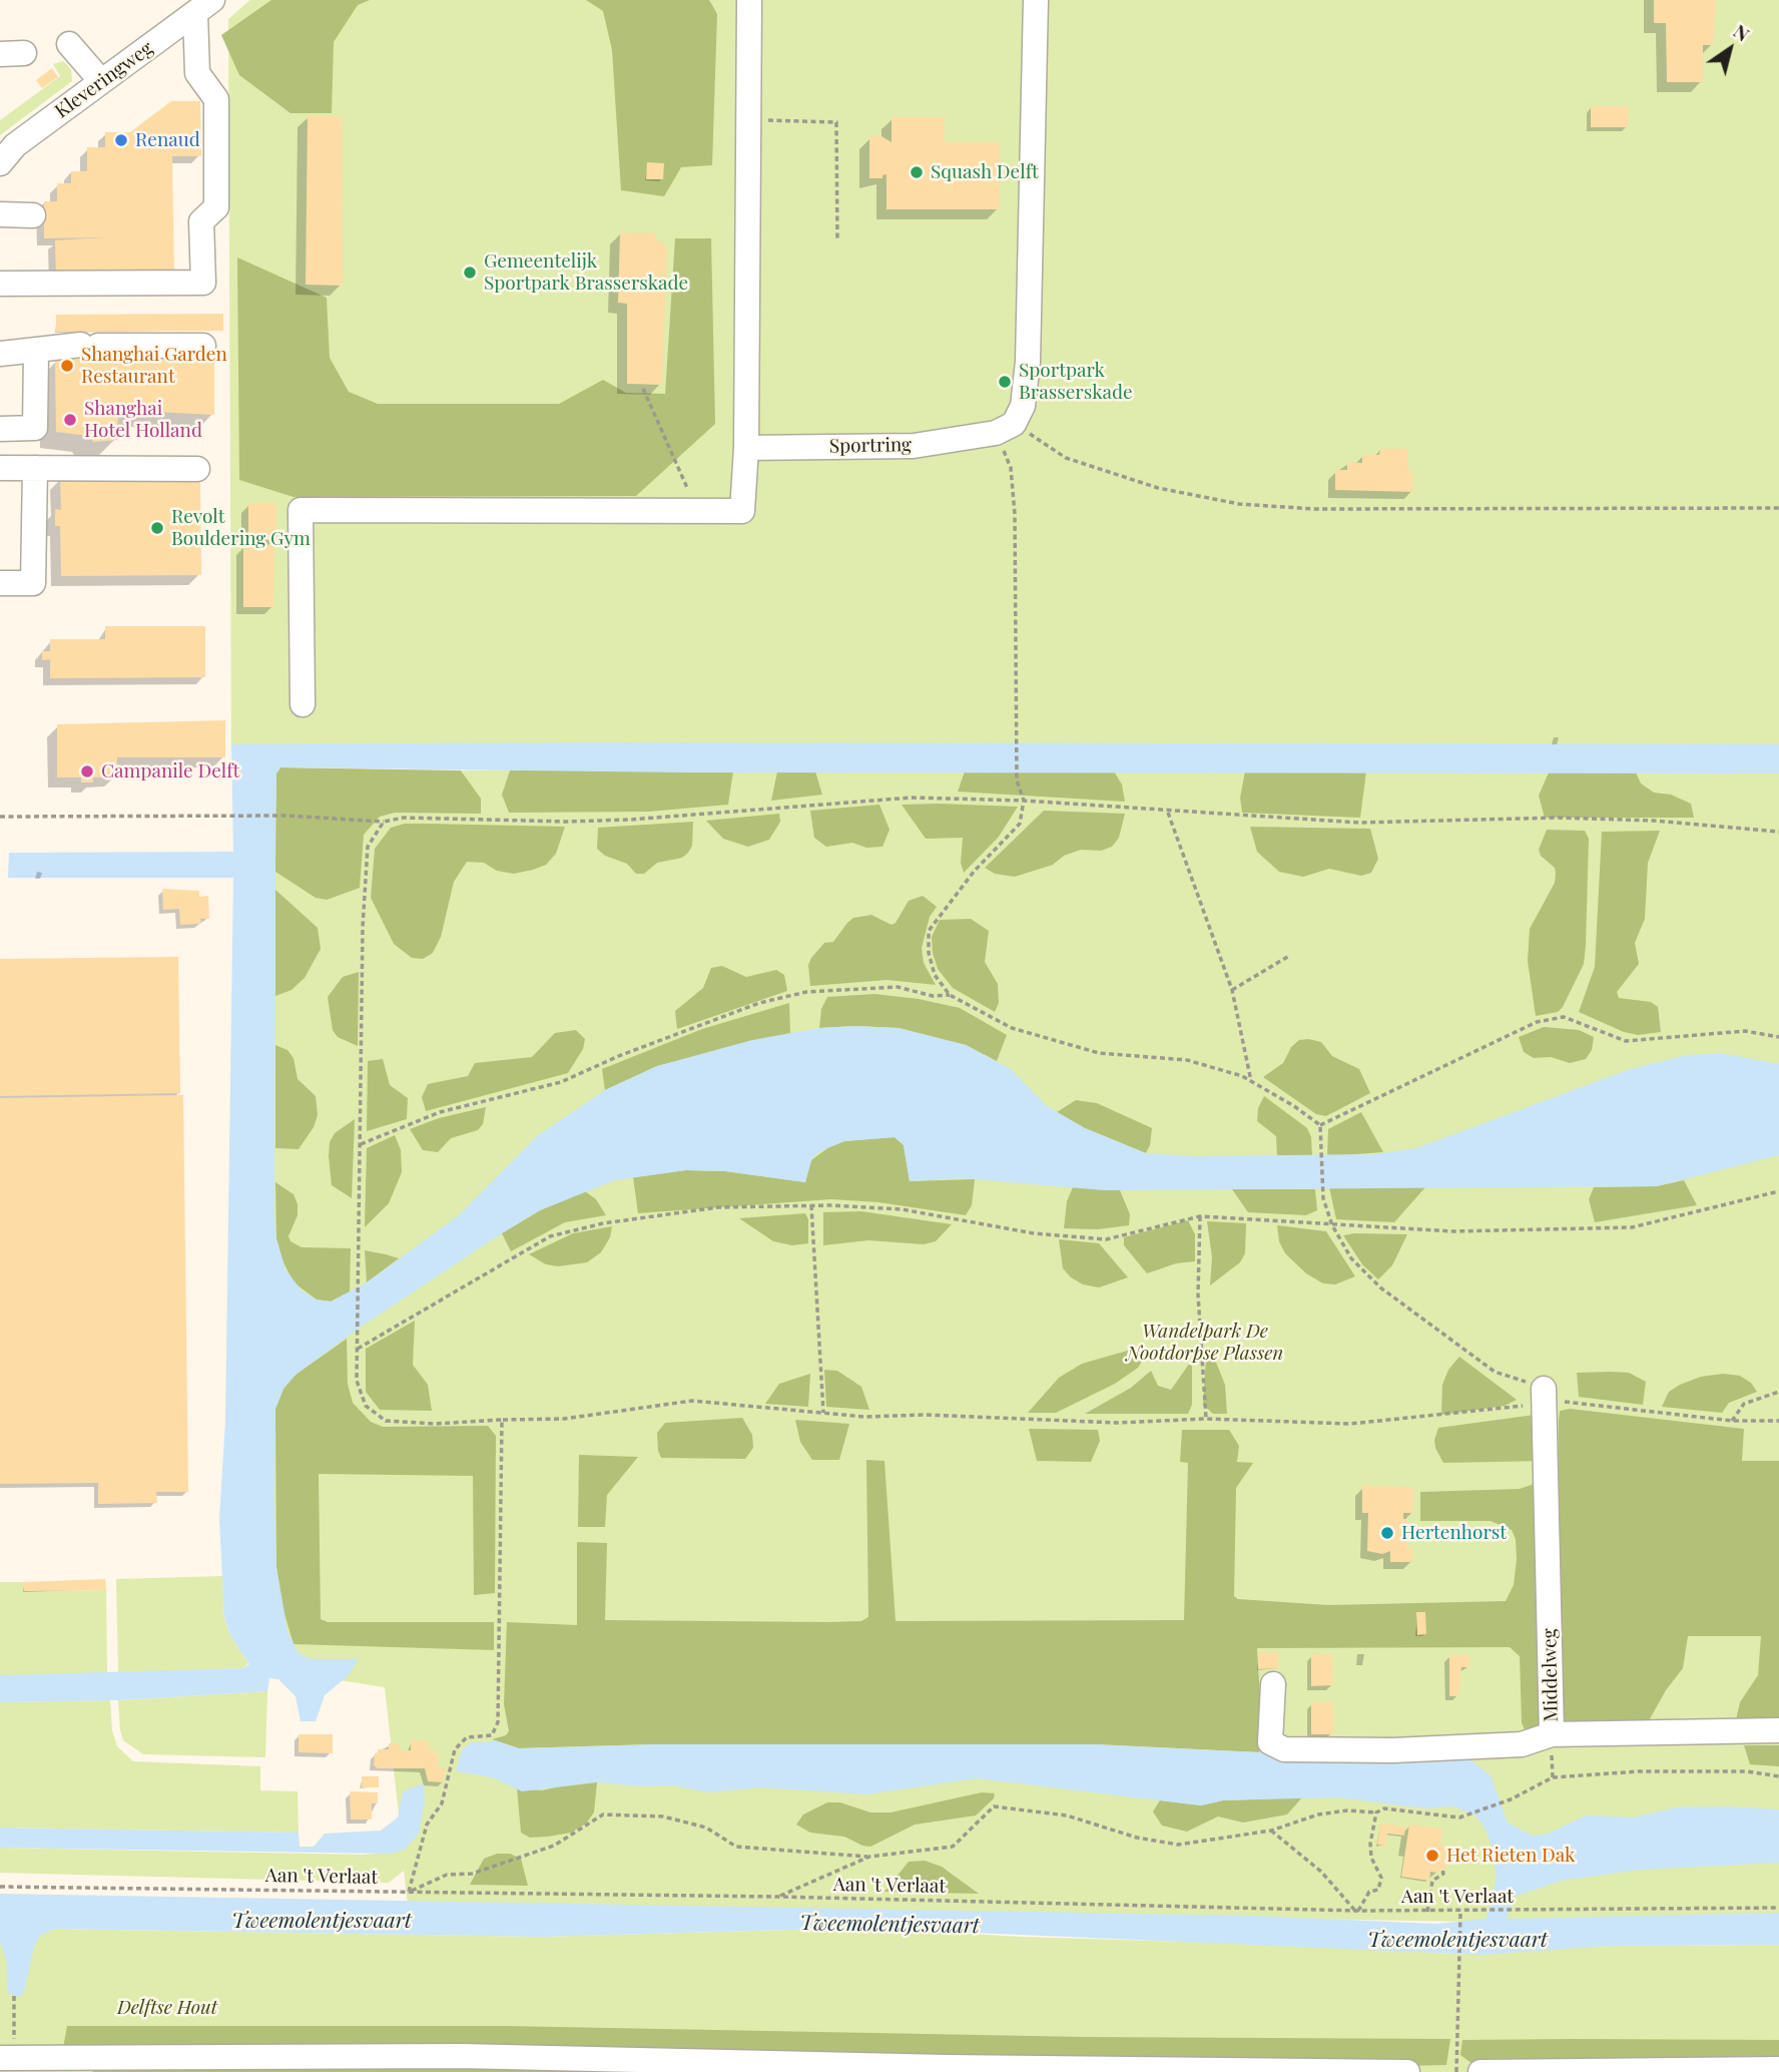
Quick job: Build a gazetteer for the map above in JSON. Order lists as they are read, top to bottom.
{
  "streets": {
    "street": ["Kleveringweg", "Sportring", "Middelweg"],
    "path": ["Aan 't Verlaat"]
  },
  "water": ["Tweemolentjesvaart"],
  "parks": ["Wandelpark De Nootdorpse Plassen", "Delftse Hout"],
  "places": [
    "Renaud",
    "Squash Delft",
    "Gemeentelijk Sportpark Brasserskade",
    "Shanghai Garden Restaurant",
    "Sportpark Brasserskade",
    "Shanghai Hotel Holland",
    "Revolt Bouldering Gym",
    "Campanile Delft",
    "Hertenhorst",
    "Het Rieten Dak"
  ],
  "north": "top right"
}
